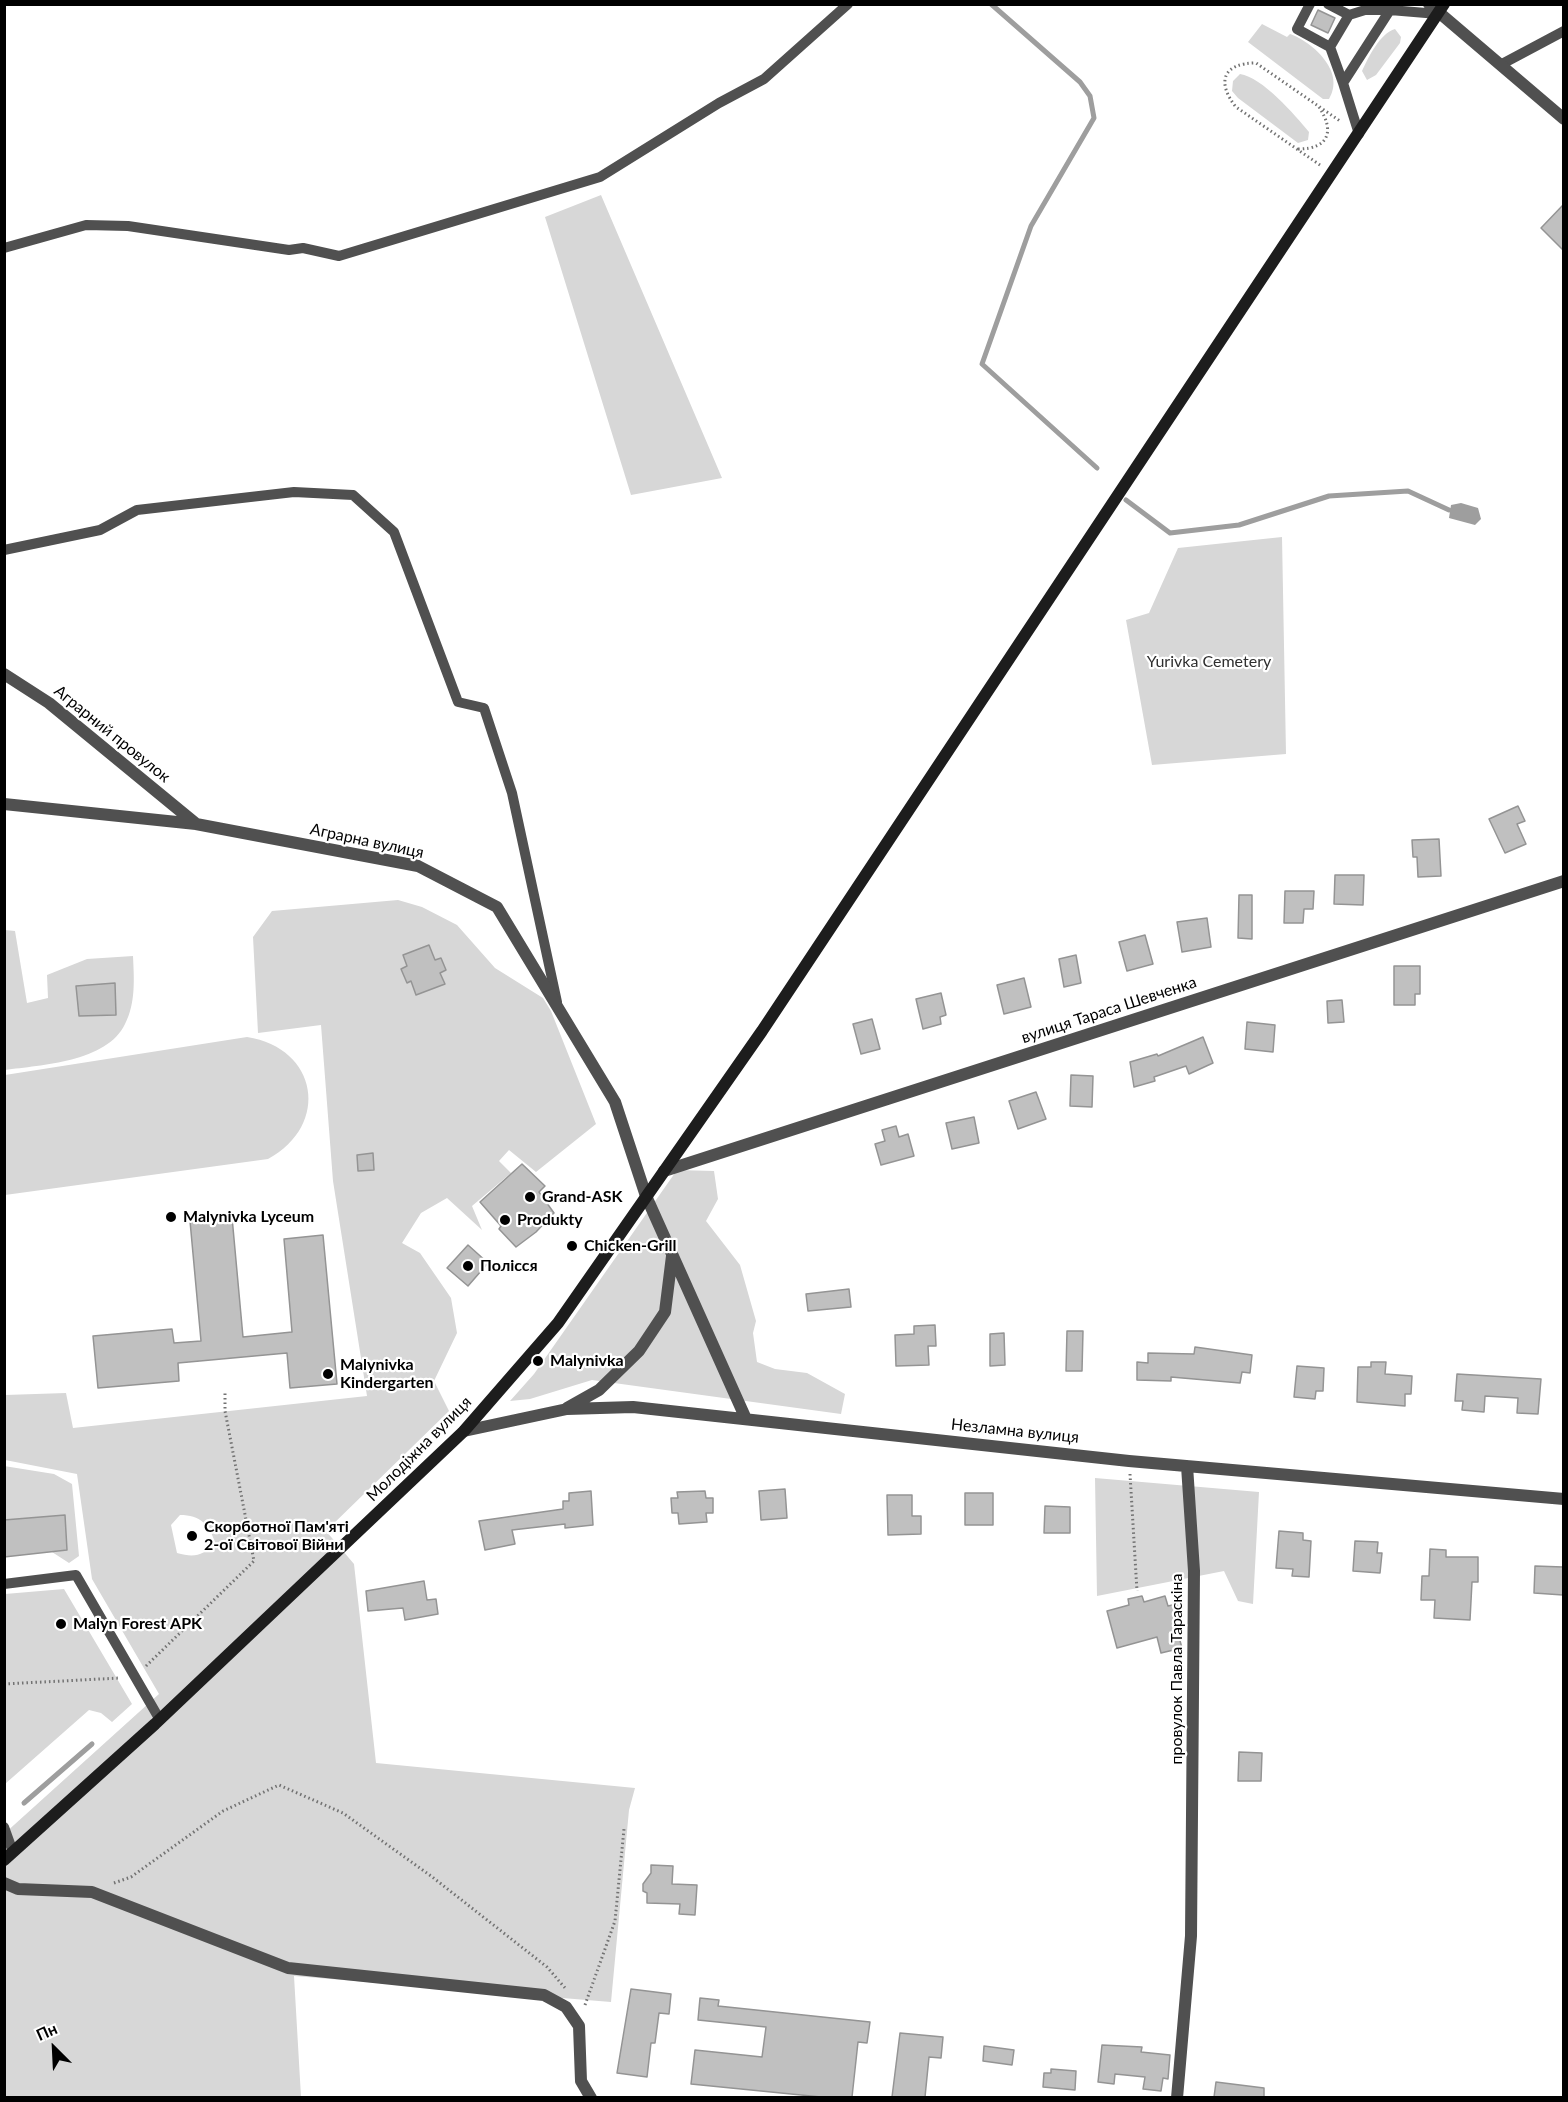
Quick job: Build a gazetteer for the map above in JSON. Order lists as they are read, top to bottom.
{
  "streets": {
    "street": [
      "Аграрний провулок",
      "Аграрна вулиця",
      "вулиця Тараса Шевченка",
      "Незламна вулиця",
      "Молодіжна вулиця",
      "провулок Павла Тараскіна"
    ]
  },
  "crossings": [
    ["Аграрний провулок", "Аграрна вулиця"],
    ["Аграрна вулиця", "Незламна вулиця"],
    ["Аграрна вулиця", "Молодіжна вулиця"],
    ["вулиця Тараса Шевченка", "Молодіжна вулиця"],
    ["Незламна вулиця", "Молодіжна вулиця"],
    ["Незламна вулиця", "провулок Павла Тараскіна"]
  ],
  "parks": ["Yurivka Cemetery"],
  "places": [
    "Grand-ASK",
    "Malynivka Lyceum",
    "Produkty",
    "Chicken-Grill",
    "Полісся",
    "Malynivka",
    "Malynivka Kindergarten",
    "Скорботної Пам'яті 2-ої Світової Війни",
    "Malyn Forest APK"
  ],
  "north": "top left"
}
